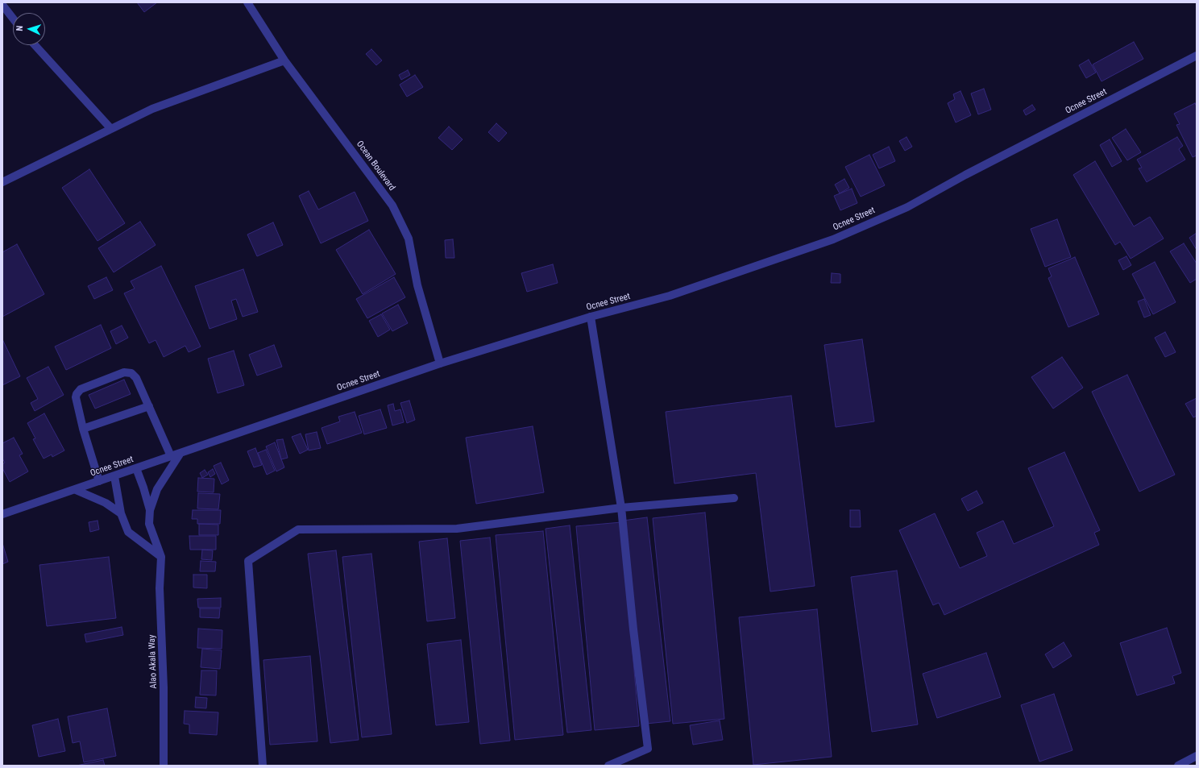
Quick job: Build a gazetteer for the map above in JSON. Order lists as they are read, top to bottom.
{
  "streets": {
    "street": ["Ocnee Street", "Ocean Boulevard", "Alao Akala Way"]
  },
  "crossings": [
    ["Ocnee Street", "Ocean Boulevard"],
    ["Ocnee Street", "Alao Akala Way"]
  ],
  "north": "left"
}
